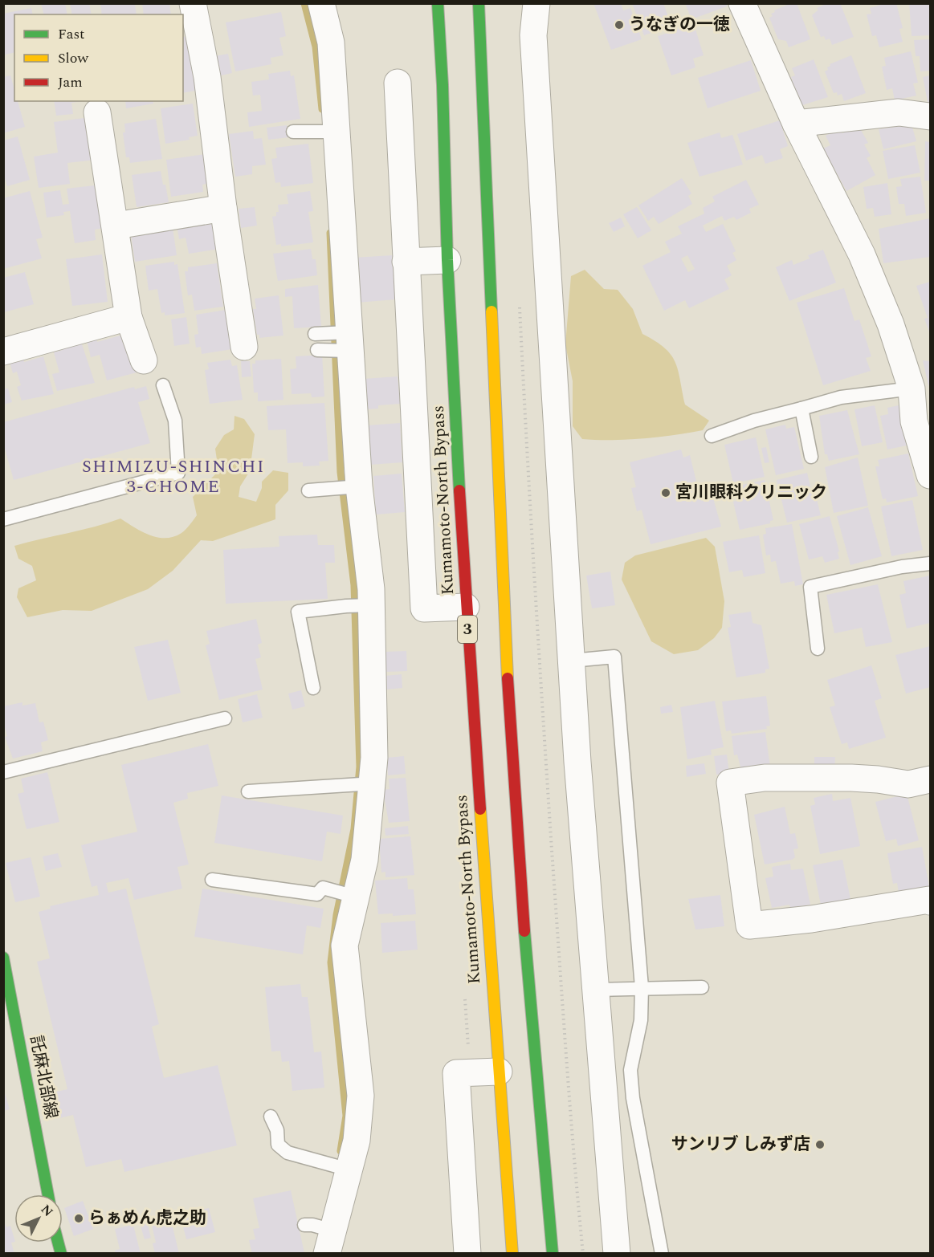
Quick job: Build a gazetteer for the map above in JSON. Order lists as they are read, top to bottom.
{
  "streets": {
    "main road": ["Kumamoto-North Bypass", "3", "託麻北部線"]
  },
  "districts": ["SHIMIZU-SHINCHI 3-CHOME"],
  "places": [
    "うなぎの一徳",
    "宮川眼科クリニック",
    "サンリブ しみず店",
    "らぁめん虎之助"
  ],
  "legend": ["Fast", "Slow", "Jam"],
  "north": "top right"
}
